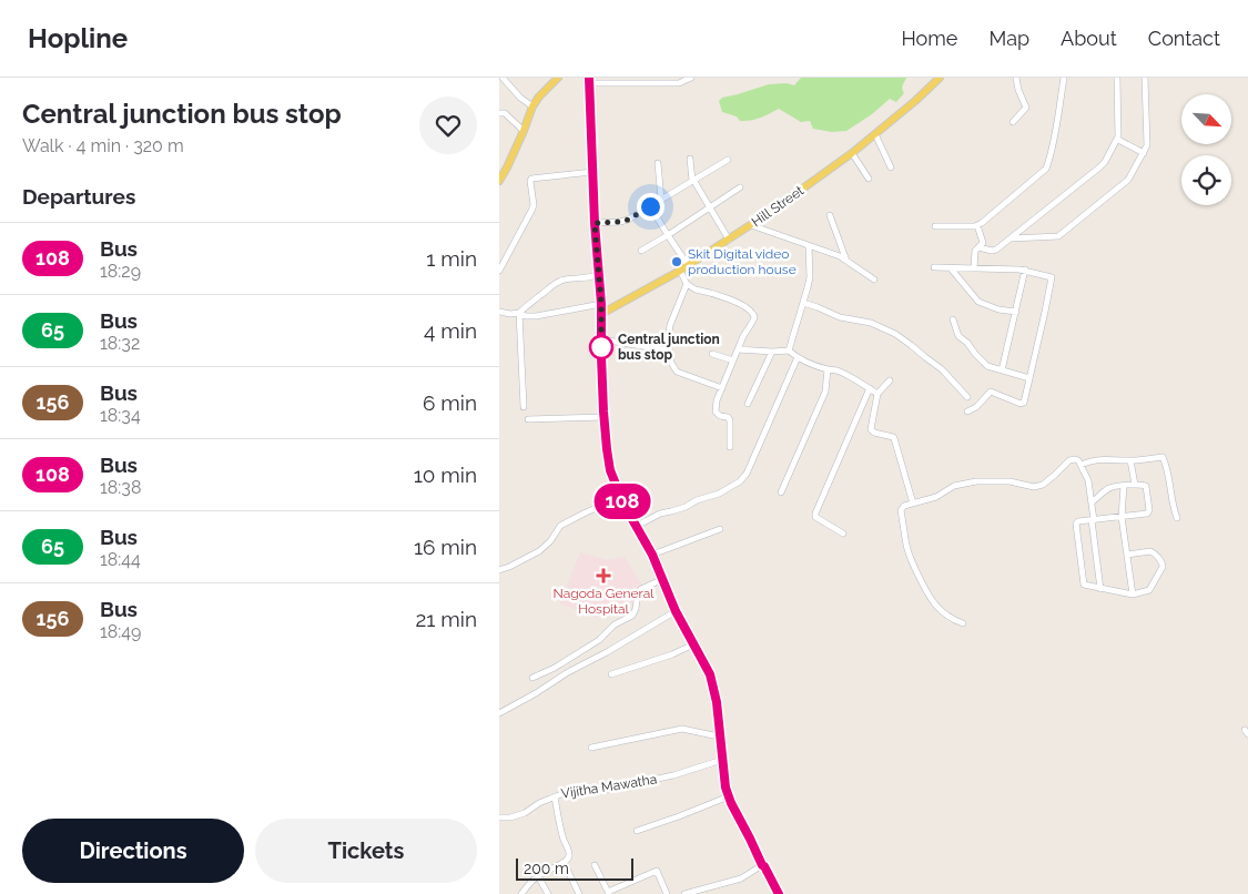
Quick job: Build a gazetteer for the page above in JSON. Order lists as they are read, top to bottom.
{
  "streets": {
    "main road": ["Hill Street"],
    "street": ["Vijitha Mawatha"]
  },
  "places": {
    "other": ["Skit Digital video production house", "Central junction bus stop"],
    "health": ["Nagoda General Hospital"]
  },
  "lines": ["bus line 108"],
  "scale_bar": "200 m",
  "north": "bottom right",
  "page": {
    "header": "Hopline",
    "nav": [
      "Home",
      "Map",
      "About",
      "Contact"
    ],
    "heading": [
      ["Central junction bus stop", "Walk · 4 min · 320 m"],
      "Departures"
    ],
    "on_map": "108",
    "list": [
      {
        "mark": "108",
        "name": "Bus",
        "note": "18:29",
        "value": "1 min"
      },
      {
        "mark": "65",
        "name": "Bus",
        "note": "18:32",
        "value": "4 min"
      },
      {
        "mark": "156",
        "name": "Bus",
        "note": "18:34",
        "value": "6 min"
      },
      {
        "mark": "108",
        "name": "Bus",
        "note": "18:38",
        "value": "10 min"
      },
      {
        "mark": "65",
        "name": "Bus",
        "note": "18:44",
        "value": "16 min"
      },
      {
        "mark": "156",
        "name": "Bus",
        "note": "18:49",
        "value": "21 min"
      }
    ],
    "buttons": ["Directions", "Tickets"],
    "scale": "200 m"
  }
}
